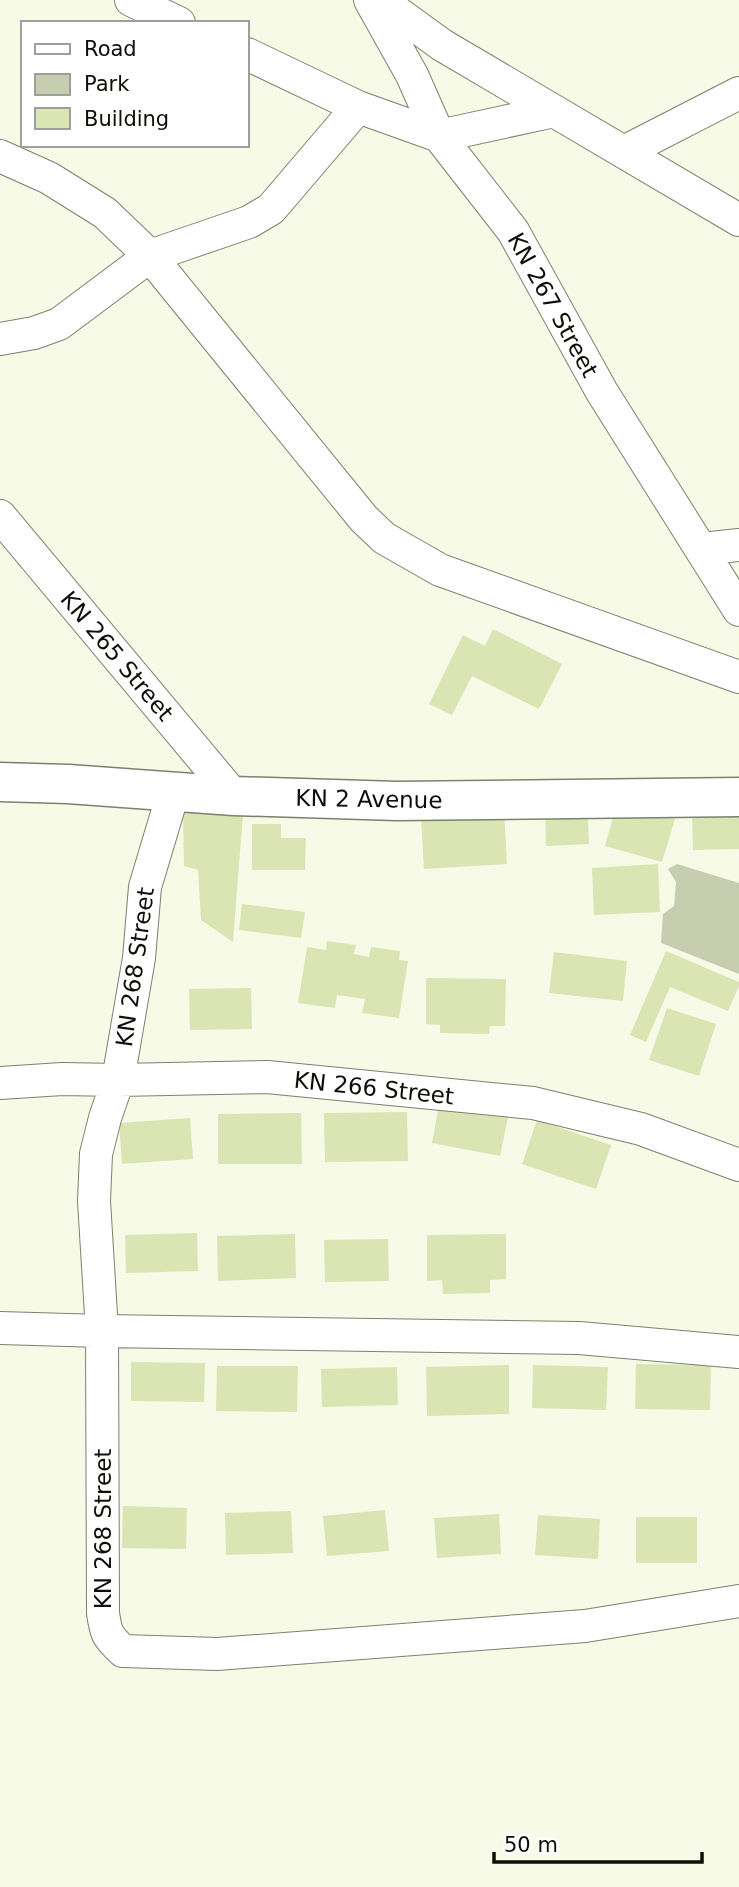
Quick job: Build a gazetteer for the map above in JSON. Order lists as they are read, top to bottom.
{
  "streets": {
    "main road": ["KN 2 Avenue"],
    "street": [
      "KN 267 Street",
      "KN 265 Street",
      "KN 268 Street",
      "KN 266 Street"
    ]
  },
  "crossings": [
    ["KN 265 Street", "KN 2 Avenue"],
    ["KN 2 Avenue", "KN 268 Street"],
    ["KN 268 Street", "KN 266 Street"]
  ],
  "legend": ["Road", "Park", "Building"],
  "scale_bar": "50 m"
}
